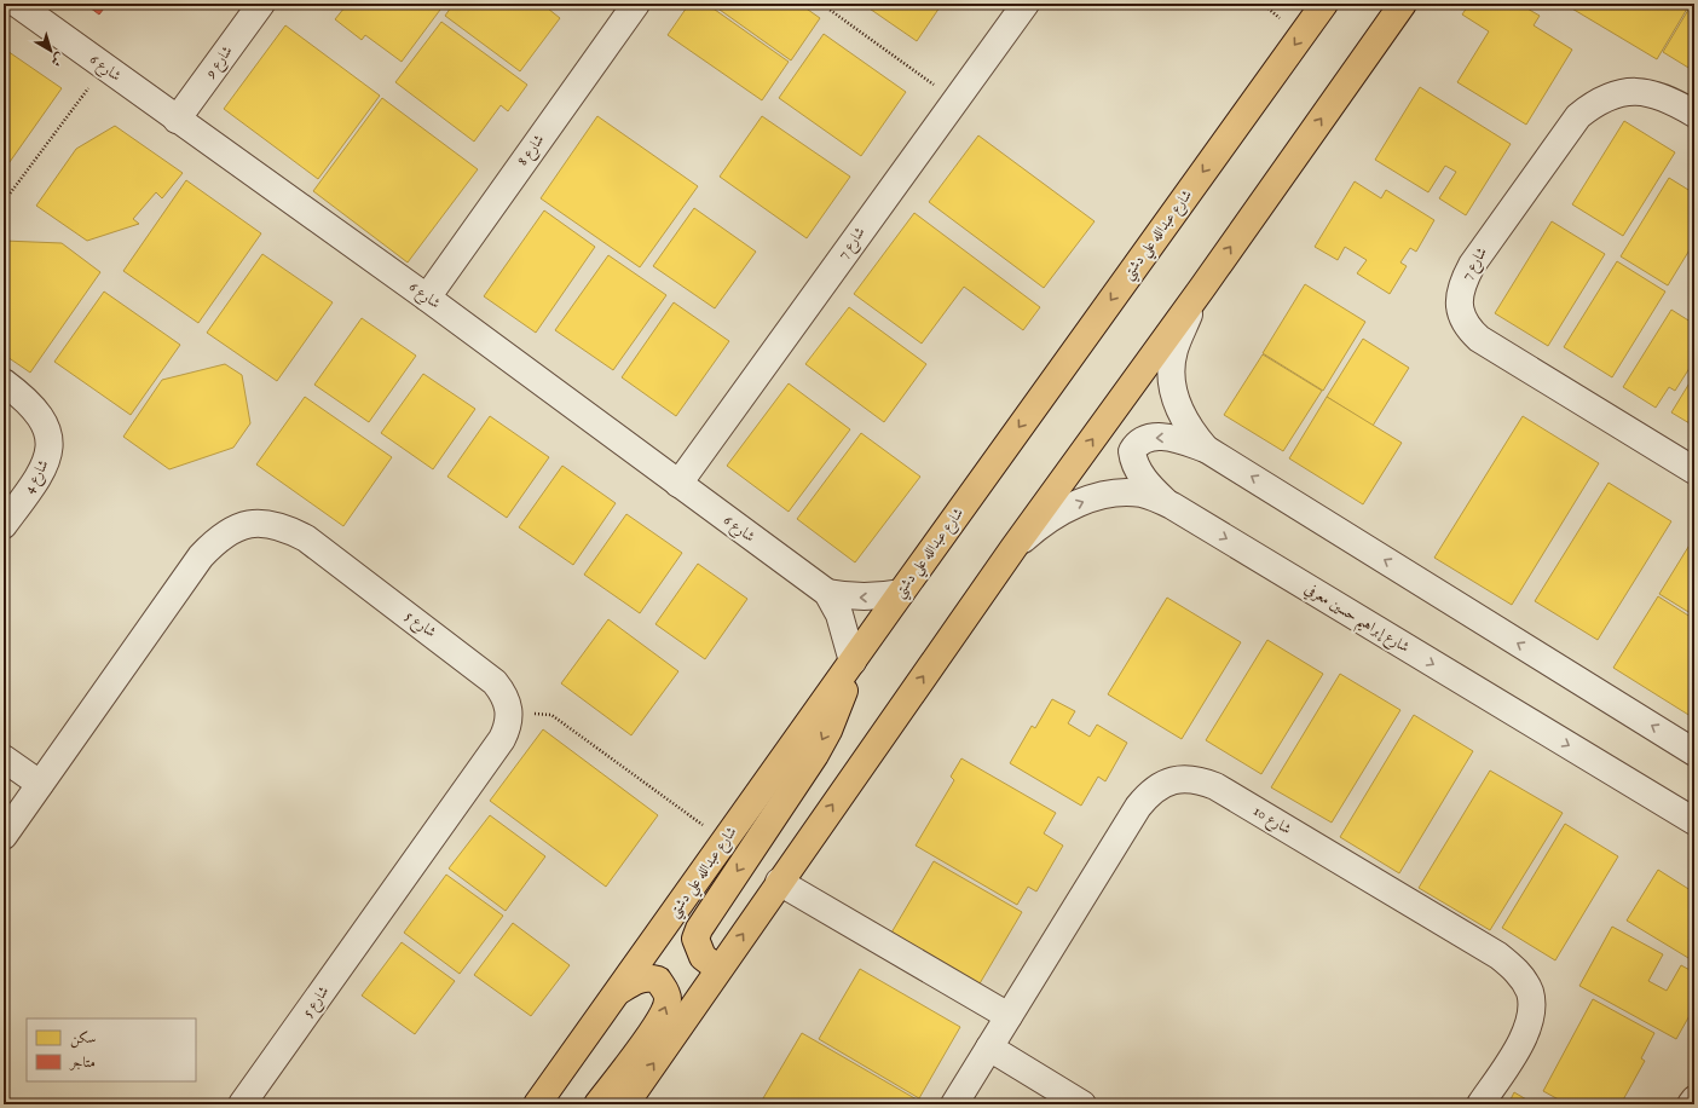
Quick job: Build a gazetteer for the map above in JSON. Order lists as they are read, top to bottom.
{
  "streets": {
    "main road": ["شارع عبدالله علي دشتي"],
    "street": [
      "شارع 9",
      "شارع 6",
      "شارع 8",
      "شارع 7",
      "شارع 4",
      "شارع إبراهيم حسين معرفي",
      "شارع 5",
      "شارع 10"
    ]
  },
  "crossings": [
    ["شارع 9", "شارع 6"],
    ["شارع 6", "شارع 8"],
    ["شارع 6", "شارع عبدالله علي دشتي"],
    ["شارع 6", "شارع 7"]
  ],
  "legend": ["سكن", "متاجر"],
  "north": "bottom right"
}
